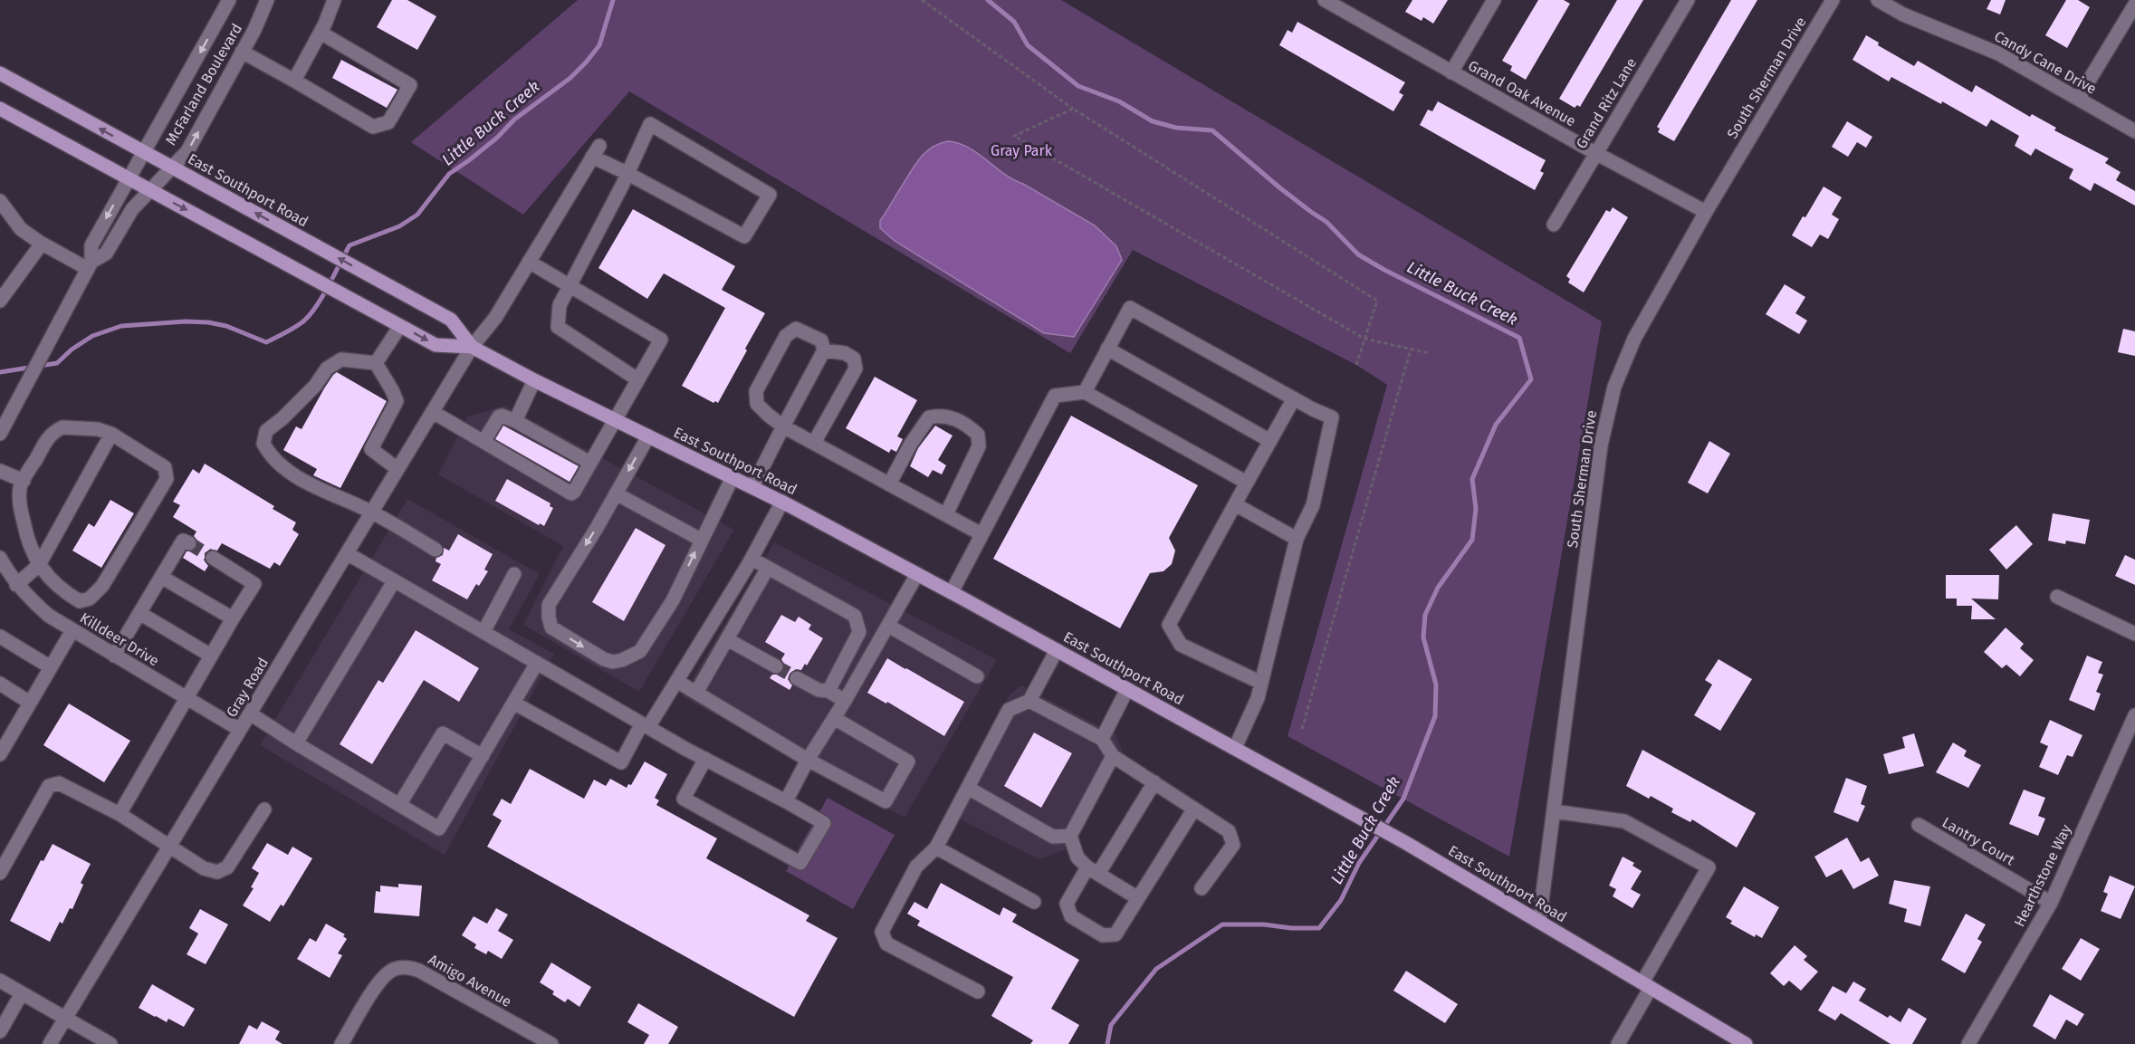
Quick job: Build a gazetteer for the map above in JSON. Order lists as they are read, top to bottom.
{
  "streets": {
    "main road": ["East Southport Road"],
    "street": [
      "Candy Cane Drive",
      "South Sherman Drive",
      "McFarland Boulevard",
      "Grand Oak Avenue",
      "Grand Ritz Lane",
      "Killdeer Drive",
      "Gray Road",
      "Lantry Court",
      "Hearthstone Way",
      "Amigo Avenue"
    ]
  },
  "crossings": [
    ["South Sherman Drive", "Grand Oak Avenue"],
    ["South Sherman Drive", "East Southport Road"],
    ["McFarland Boulevard", "East Southport Road"],
    ["Grand Oak Avenue", "Grand Ritz Lane"],
    ["East Southport Road", "Gray Road"],
    ["Killdeer Drive", "Gray Road"],
    ["Lantry Court", "Hearthstone Way"]
  ],
  "water": ["Little Buck Creek"],
  "parks": ["Gray Park"]
}
